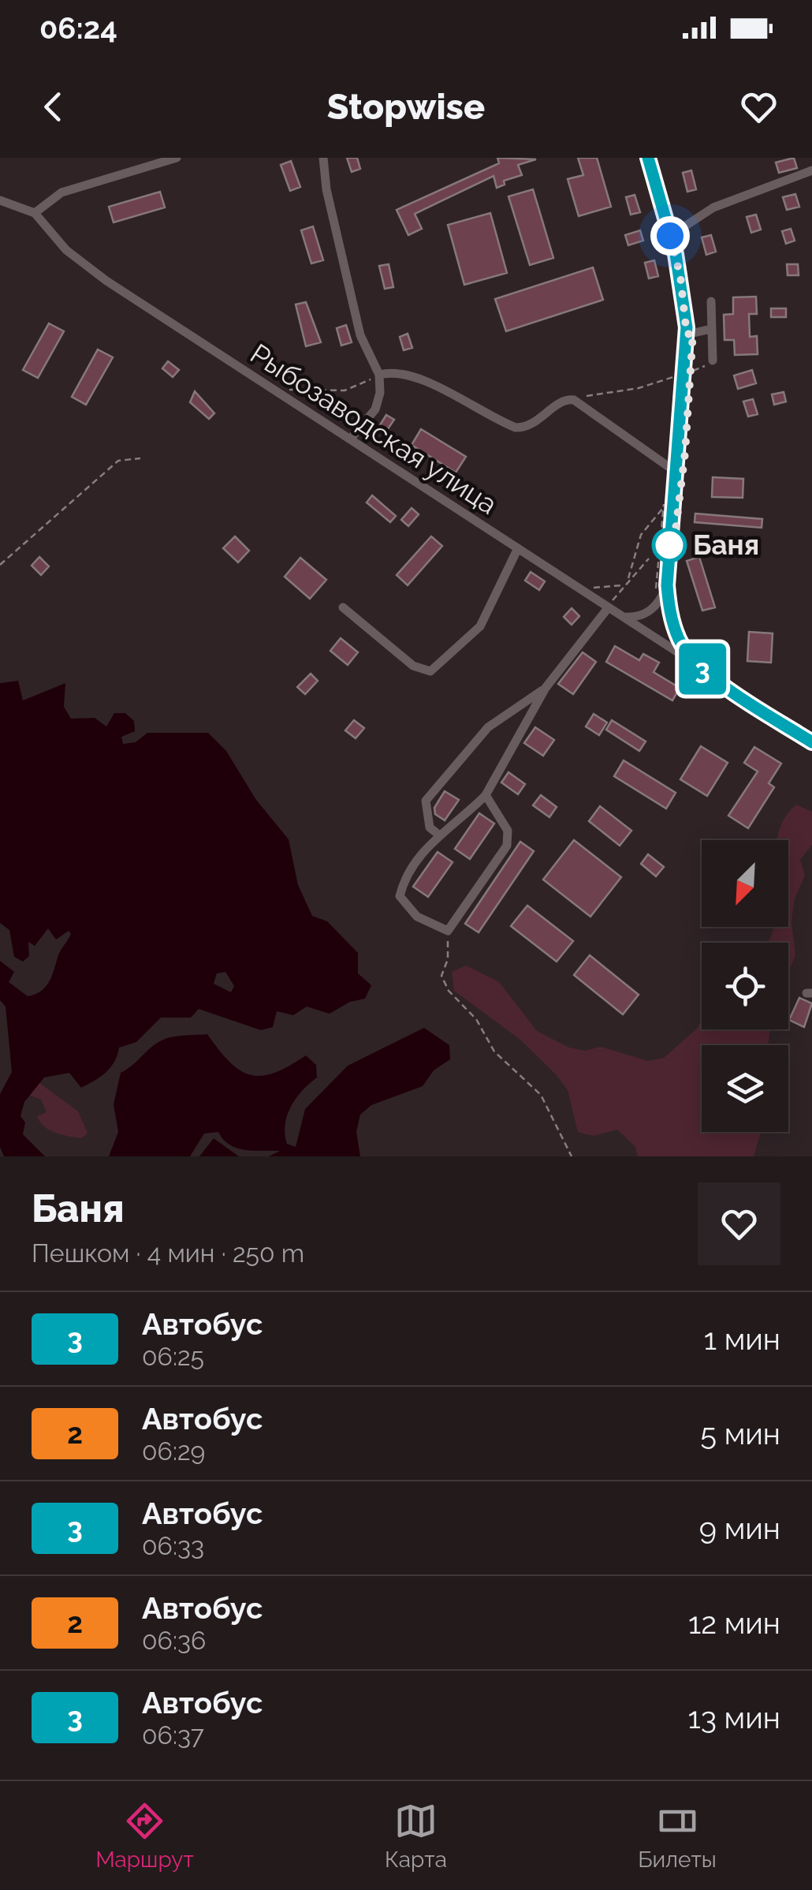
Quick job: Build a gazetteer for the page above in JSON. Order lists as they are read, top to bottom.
{
  "streets": {
    "street": ["Рыбозаводская улица"]
  },
  "places": ["Баня"],
  "lines": ["bus line 3"],
  "north": "bottom left",
  "page": {
    "status": "06:24",
    "header": "Stopwise",
    "on_map": "3",
    "heading": ["Баня", "Пешком · 4 мин · 250 m"],
    "list": [
      {
        "mark": "3",
        "name": "Автобус",
        "note": "06:25",
        "value": "1 мин"
      },
      {
        "mark": "2",
        "name": "Автобус",
        "note": "06:29",
        "value": "5 мин"
      },
      {
        "mark": "3",
        "name": "Автобус",
        "note": "06:33",
        "value": "9 мин"
      },
      {
        "mark": "2",
        "name": "Автобус",
        "note": "06:36",
        "value": "12 мин"
      },
      {
        "mark": "3",
        "name": "Автобус",
        "note": "06:37",
        "value": "13 мин"
      }
    ],
    "tabs": ["Маршрут", "Карта", "Билеты"]
  }
}
